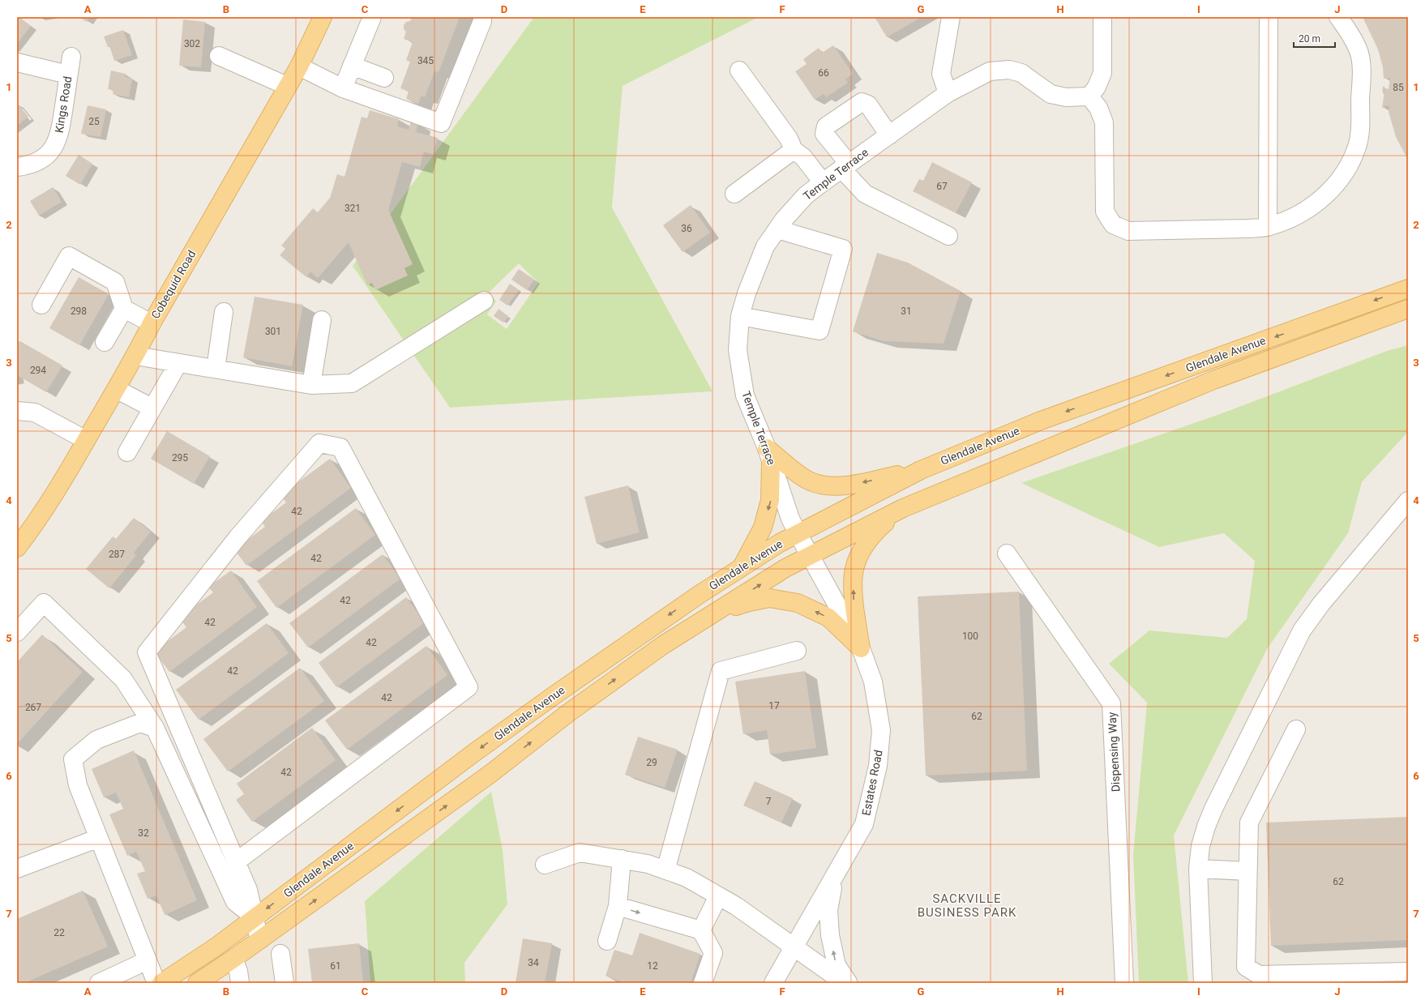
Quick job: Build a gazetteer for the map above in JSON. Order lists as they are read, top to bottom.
{
  "streets": {
    "main road": ["Cobequid Road", "Glendale Avenue"],
    "street": [
      "Kings Road",
      "Temple Terrace",
      "Dispensing Way",
      "Estates Road"
    ]
  },
  "crossings": [
    ["Temple Terrace", "Glendale Avenue"],
    ["Temple Terrace", "Estates Road"],
    ["Glendale Avenue", "Estates Road"]
  ],
  "districts": ["SACKVILLE BUSINESS PARK"],
  "house_numbers": [
    "302",
    "345",
    "66",
    "85",
    "25",
    "67",
    "321",
    "36",
    "298",
    "31",
    "301",
    "294",
    "295",
    "42",
    "287",
    "42",
    "42",
    "42",
    "100",
    "42",
    "42",
    "42",
    "17",
    "267",
    "62",
    "29",
    "42",
    "7",
    "32",
    "62",
    "22",
    "34",
    "61",
    "12"
  ],
  "scale_bar": "20 m",
  "grid": {
    "columns": [
      "A",
      "B",
      "C",
      "D",
      "E",
      "F",
      "G",
      "H",
      "I",
      "J"
    ],
    "rows": [
      "1",
      "2",
      "3",
      "4",
      "5",
      "6",
      "7"
    ]
  }
}
